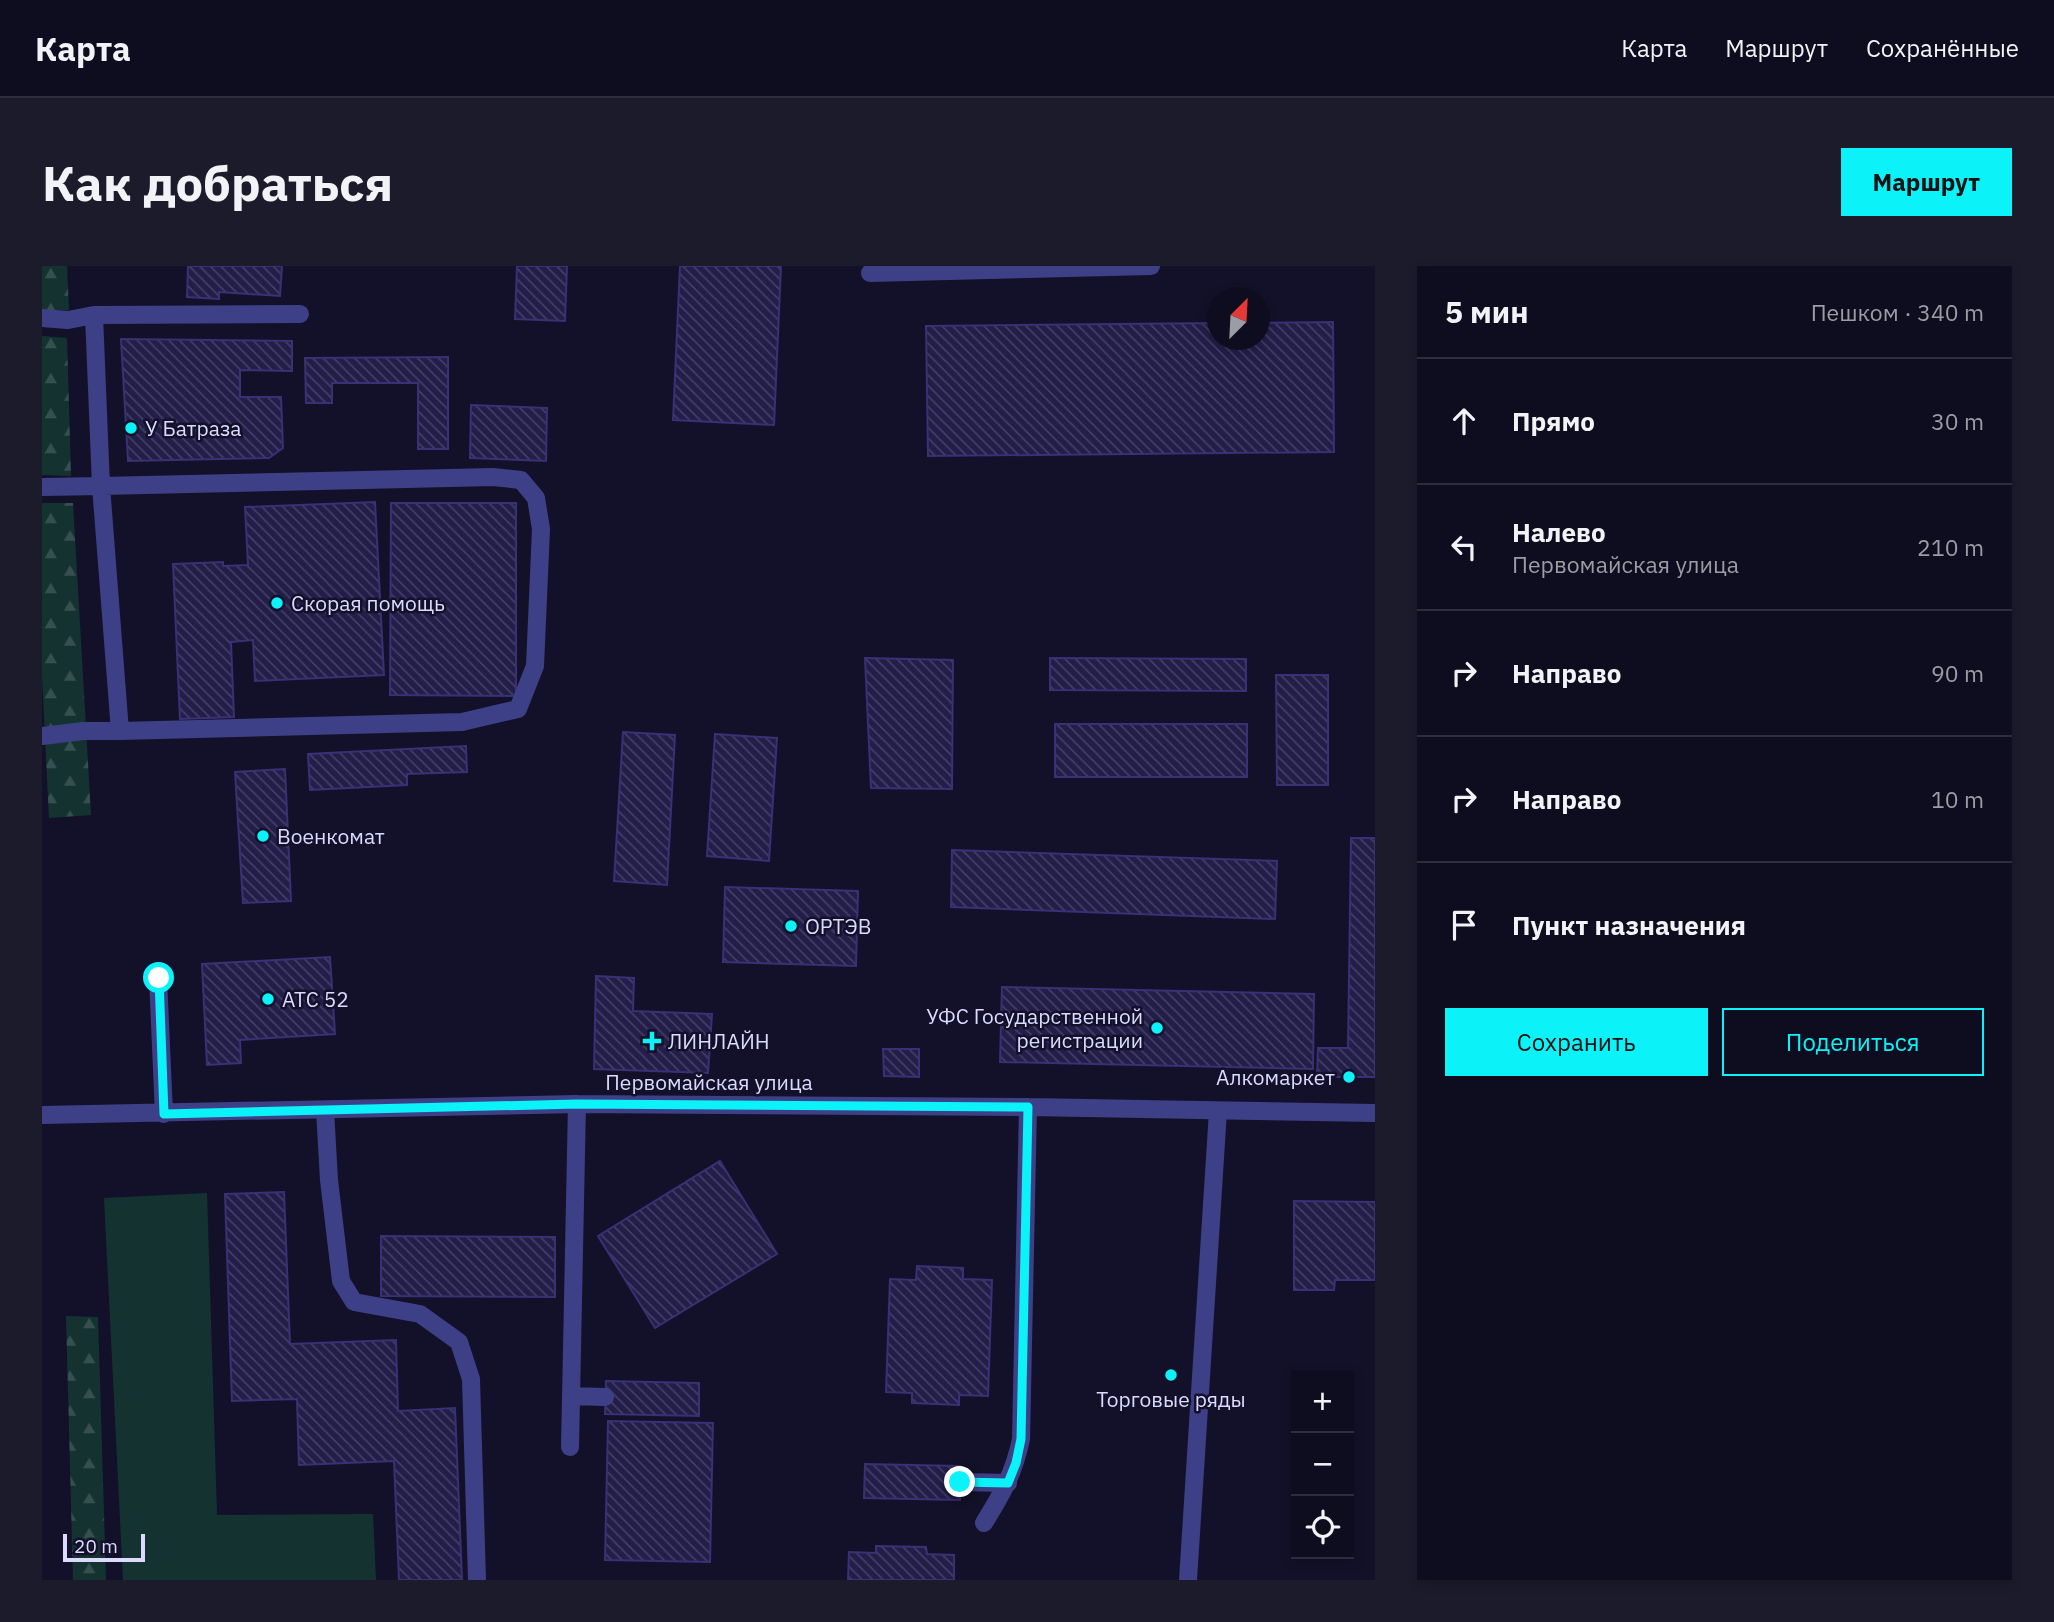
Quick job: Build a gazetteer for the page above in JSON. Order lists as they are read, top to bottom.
{
  "streets": {
    "street": ["Первомайская улица"]
  },
  "places": {
    "other": [
      "У Батраза",
      "Скорая помощь",
      "Военкомат",
      "ОРТЭВ",
      "АТС 52",
      "УФС Государственной регистрации",
      "Алкомаркет",
      "Торговые ряды"
    ],
    "health": ["ЛИНЛАЙН"]
  },
  "scale_bar": "20 m",
  "north": "top right",
  "page": {
    "header": "Карта",
    "nav": ["Карта", "Маршрут", "Сохранённые"],
    "buttons": [
      "Маршрут",
      ["Сохранить", "Поделиться"]
    ],
    "title": "Как добраться",
    "heading": ["5 мин", "Пешком · 340 m"],
    "list": [
      ["Прямо", "30 m"],
      ["Налево", "Первомайская улица", "210 m"],
      ["Направо", "90 m"],
      ["Направо", "10 m"],
      "Пункт назначения"
    ],
    "map_buttons": ["+", "−"],
    "scale": "20 m"
  }
}
